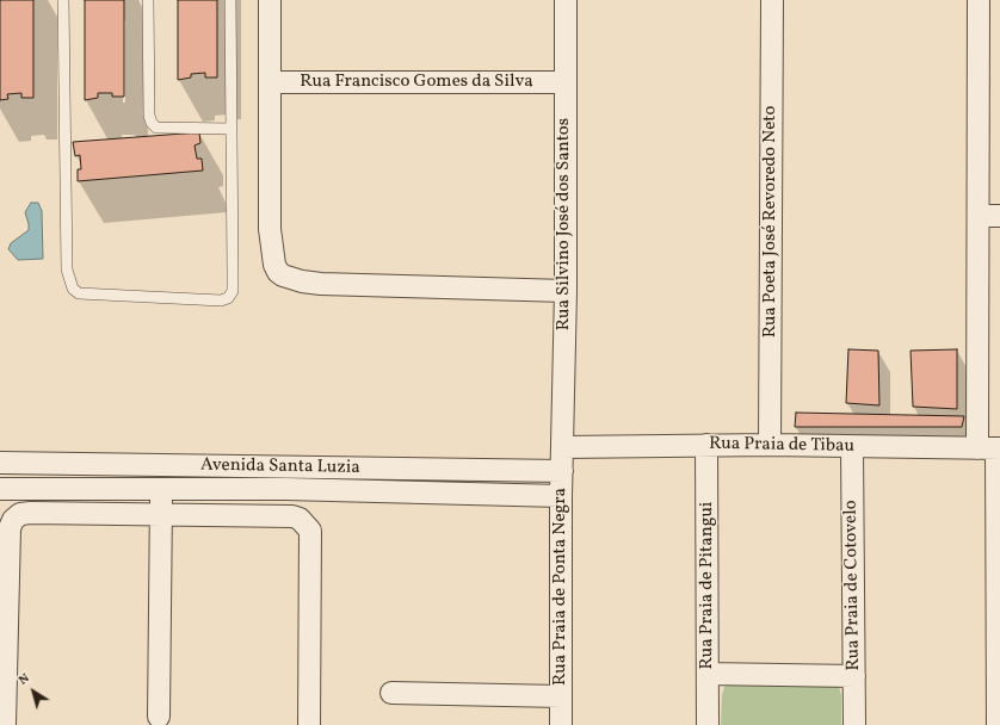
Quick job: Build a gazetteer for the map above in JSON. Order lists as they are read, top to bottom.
{
  "streets": {
    "street": [
      "Rua Francisco Gomes da Silva",
      "Rua Poeta José Revoredo Neto",
      "Rua Silvino José dos Santos",
      "Rua Praia de Tibau",
      "Avenida Santa Luzia",
      "Rua Praia de Pitangui",
      "Rua Praia de Cotovelo",
      "Rua Praia de Ponta Negra"
    ]
  },
  "crossings": [
    ["Rua Francisco Gomes da Silva", "Rua Silvino José dos Santos"],
    ["Rua Poeta José Revoredo Neto", "Rua Praia de Tibau"],
    ["Rua Silvino José dos Santos", "Rua Praia de Tibau"],
    ["Rua Silvino José dos Santos", "Rua Praia de Ponta Negra"],
    ["Rua Praia de Tibau", "Rua Praia de Pitangui"],
    ["Rua Praia de Tibau", "Rua Praia de Cotovelo"],
    ["Rua Praia de Tibau", "Rua Praia de Ponta Negra"],
    ["Avenida Santa Luzia", "Rua Praia de Ponta Negra"]
  ],
  "north": "top left"
}
